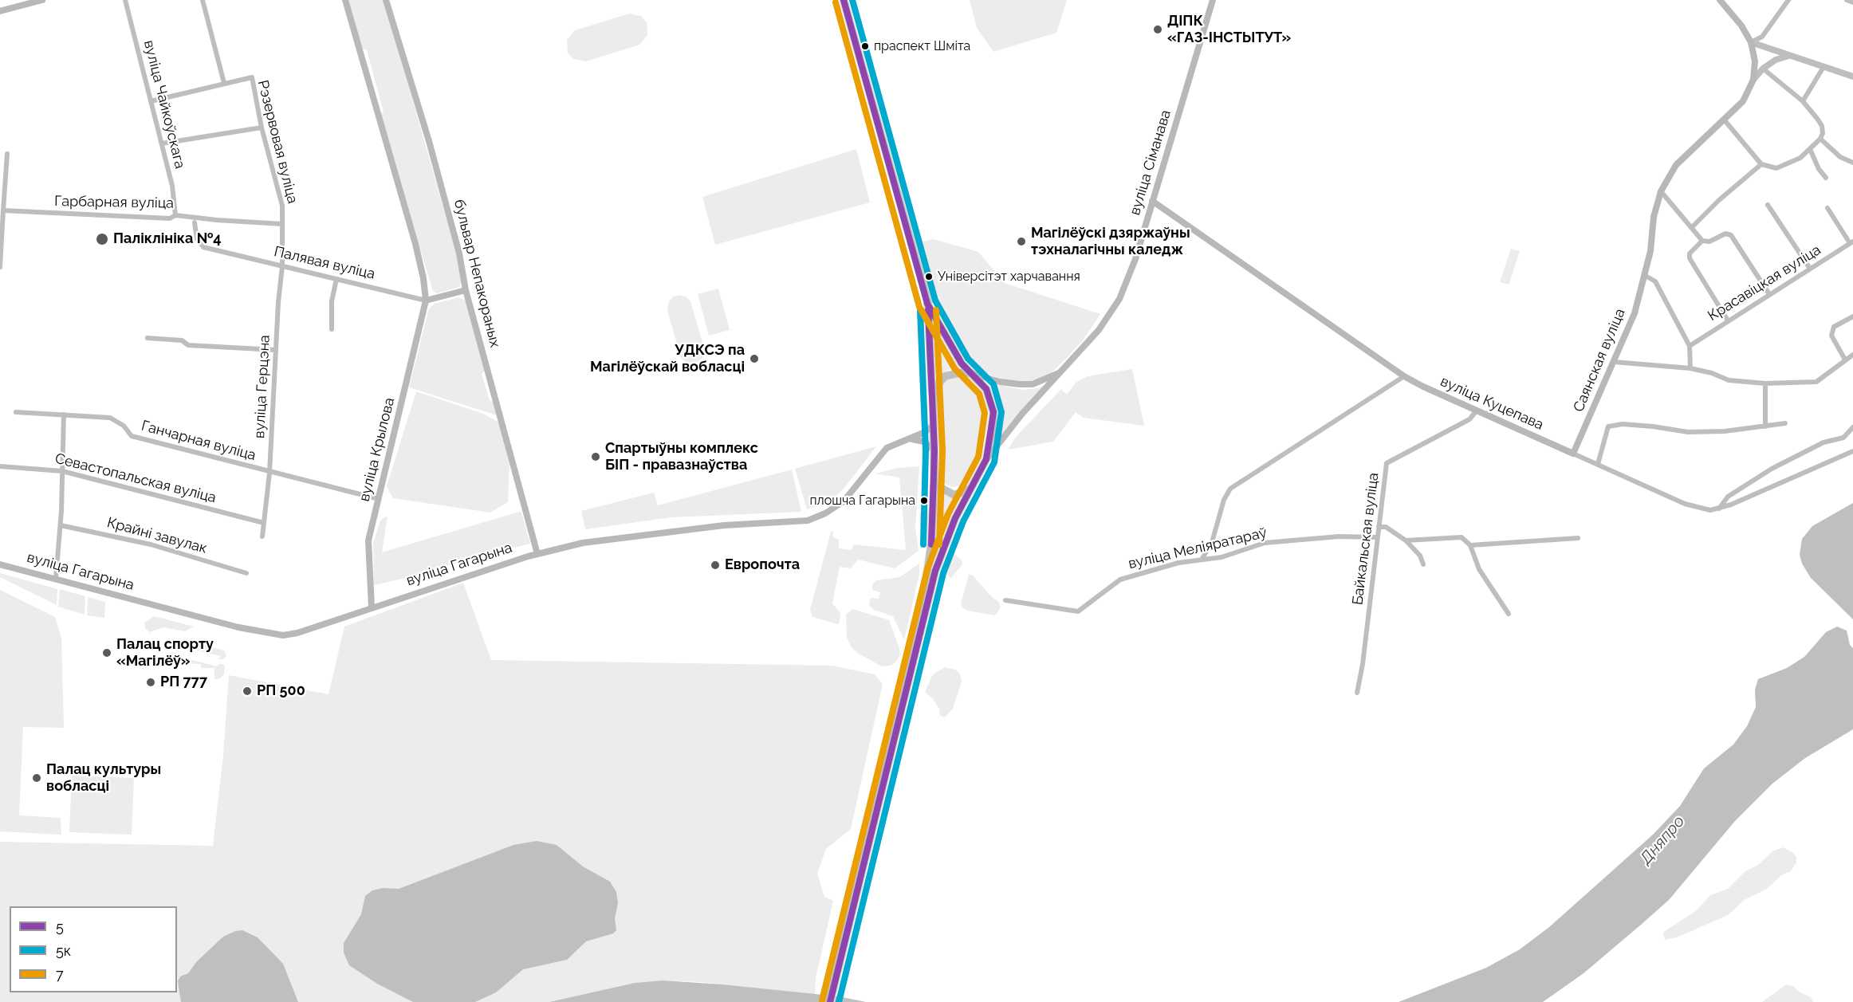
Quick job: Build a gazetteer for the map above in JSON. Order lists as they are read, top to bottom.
{
  "streets": {
    "main road": [
      "вуліца Сіманава",
      "Палявая вуліца",
      "бульвар Непакораных",
      "Саянская вуліца",
      "вуліца Куцепава",
      "вуліца Крылова",
      "вуліца Гагарына"
    ],
    "street": [
      "вуліца Чайкоўскага",
      "Рэзервовая вуліца",
      "Гарбарная вуліца",
      "Красавіцкая вуліца",
      "вуліца Герцэна",
      "Ганчарная вуліца",
      "Севастопальская вуліца",
      "Крайні завулак",
      "Байкальская вуліца",
      "вуліца Меліяратараў"
    ]
  },
  "crossings": [
    ["вуліца Чайкоўскага", "Гарбарная вуліца"],
    ["Рэзервовая вуліца", "Гарбарная вуліца"],
    ["Рэзервовая вуліца", "Палявая вуліца"],
    ["Рэзервовая вуліца", "вуліца Герцэна"],
    ["вуліца Сіманава", "вуліца Куцепава"],
    ["Палявая вуліца", "бульвар Непакораных"],
    ["Палявая вуліца", "вуліца Герцэна"],
    ["Палявая вуліца", "вуліца Крылова"],
    ["бульвар Непакораных", "вуліца Гагарына"],
    ["Саянская вуліца", "вуліца Куцепава"],
    ["вуліца Герцэна", "Ганчарная вуліца"],
    ["вуліца Герцэна", "Севастопальская вуліца"],
    ["вуліца Куцепава", "Байкальская вуліца"],
    ["Ганчарная вуліца", "вуліца Крылова"],
    ["вуліца Крылова", "вуліца Гагарына"],
    ["Байкальская вуліца", "вуліца Меліяратараў"]
  ],
  "water": ["Дняпро"],
  "places": [
    "ДІПК «ГАЗ-ІНСТЫТУТ»",
    "праспект Шміта",
    "Паліклініка №4",
    "Магілёўскі дзяржаўны тэхналагічны каледж",
    "Універсітэт харчавання",
    "УДКСЭ па Магілёўскай вобласці",
    "Спартыўны комплекс БІП - правазнаўства",
    "плошча Гагарына",
    "Европочта",
    "Палац спорту «Магілёў»",
    "РП 777",
    "РП 500",
    "Палац культуры вобласці"
  ],
  "lines": ["transit line 5", "transit line 5к", "transit line 7"],
  "legend": ["5", "5к", "7"]
}
